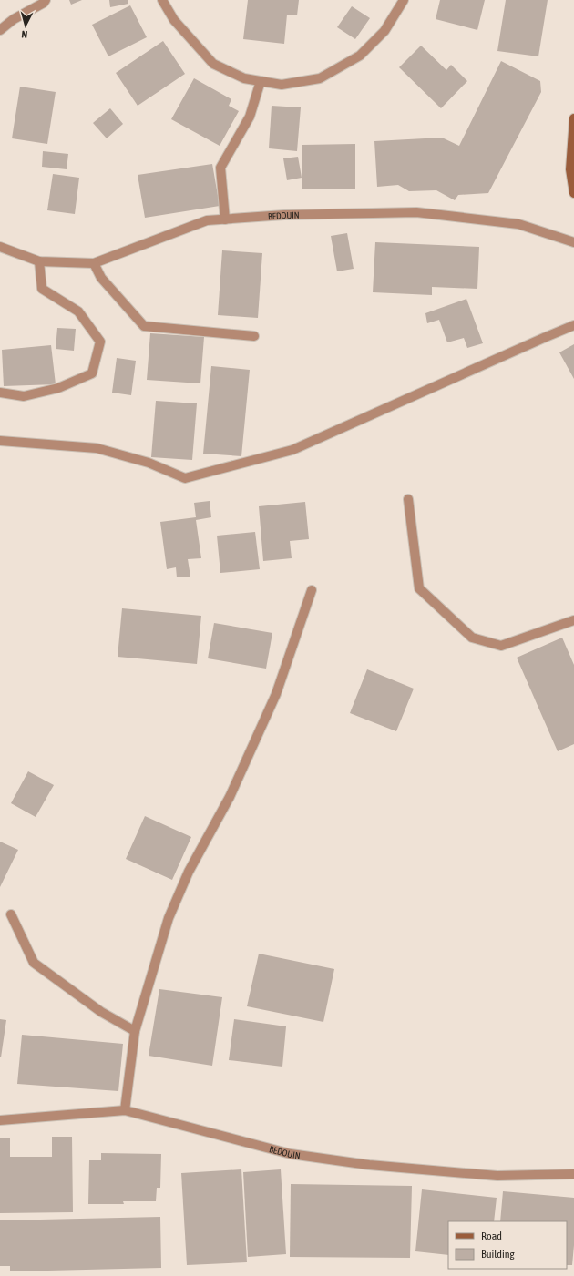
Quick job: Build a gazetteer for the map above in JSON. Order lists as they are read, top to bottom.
{
  "streets": {
    "street": ["BEDOUIN"]
  },
  "legend": ["Road", "Building"],
  "north": "bottom"
}
